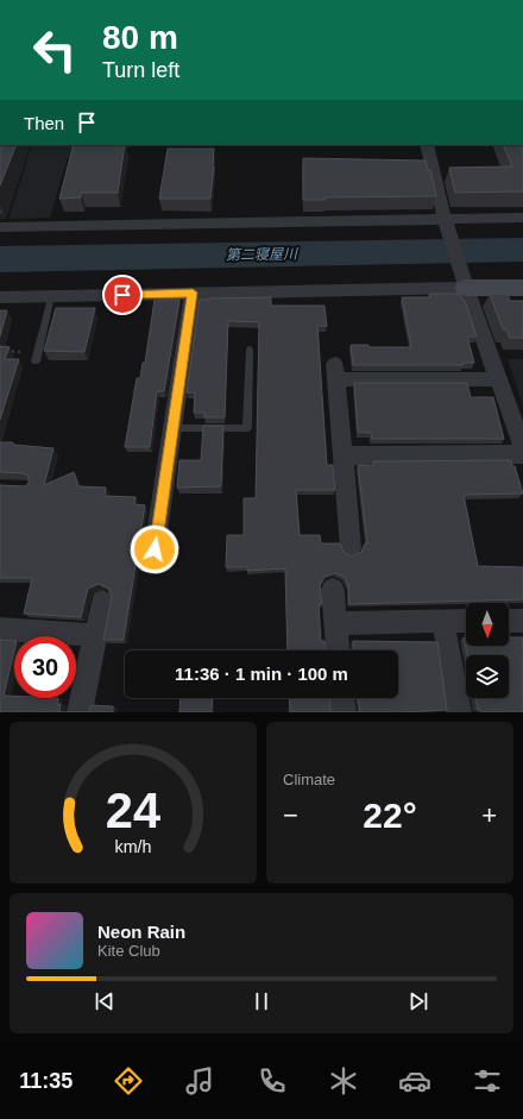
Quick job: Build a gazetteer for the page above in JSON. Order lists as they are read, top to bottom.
{
  "water": ["第二寝屋川"],
  "north": "bottom",
  "page": {
    "turn": ["80 m", "Turn left"],
    "then": "Then",
    "limit": "30",
    "trip": "11:36 · 1 min · 100 m",
    "tile": "Climate",
    "heat": ["−", "22°", "+"],
    "song": ["Neon Rain", "Kite Club"],
    "tabs": "11:35",
    "gauge": ["24", "km/h"]
  }
}
